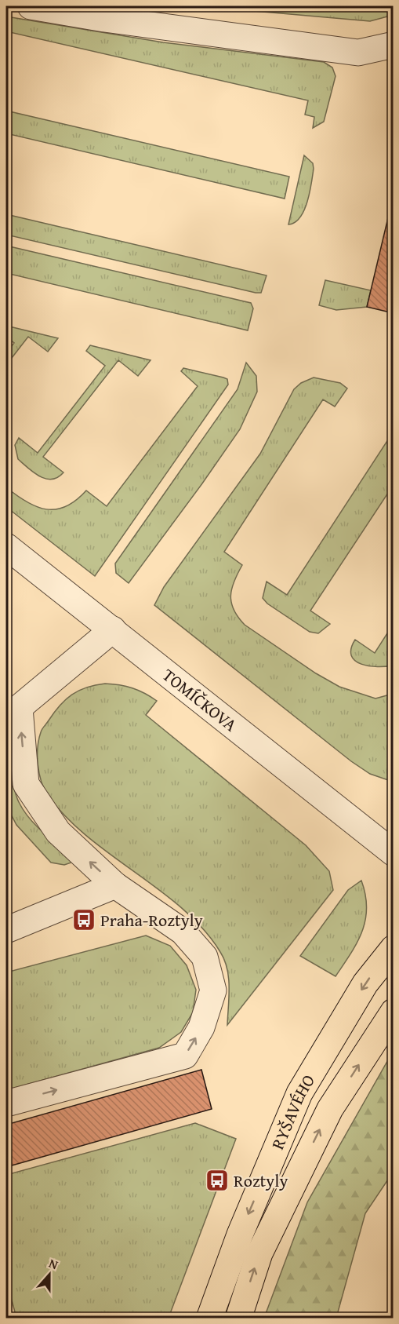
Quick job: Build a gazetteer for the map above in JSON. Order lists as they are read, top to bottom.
{
  "streets": {
    "main road": ["RYŠAVÉHO"],
    "street": ["TOMÍČKOVA"]
  },
  "places": {
    "bus stop": ["Praha-Roztyly", "Roztyly"]
  },
  "north": "top"
}
